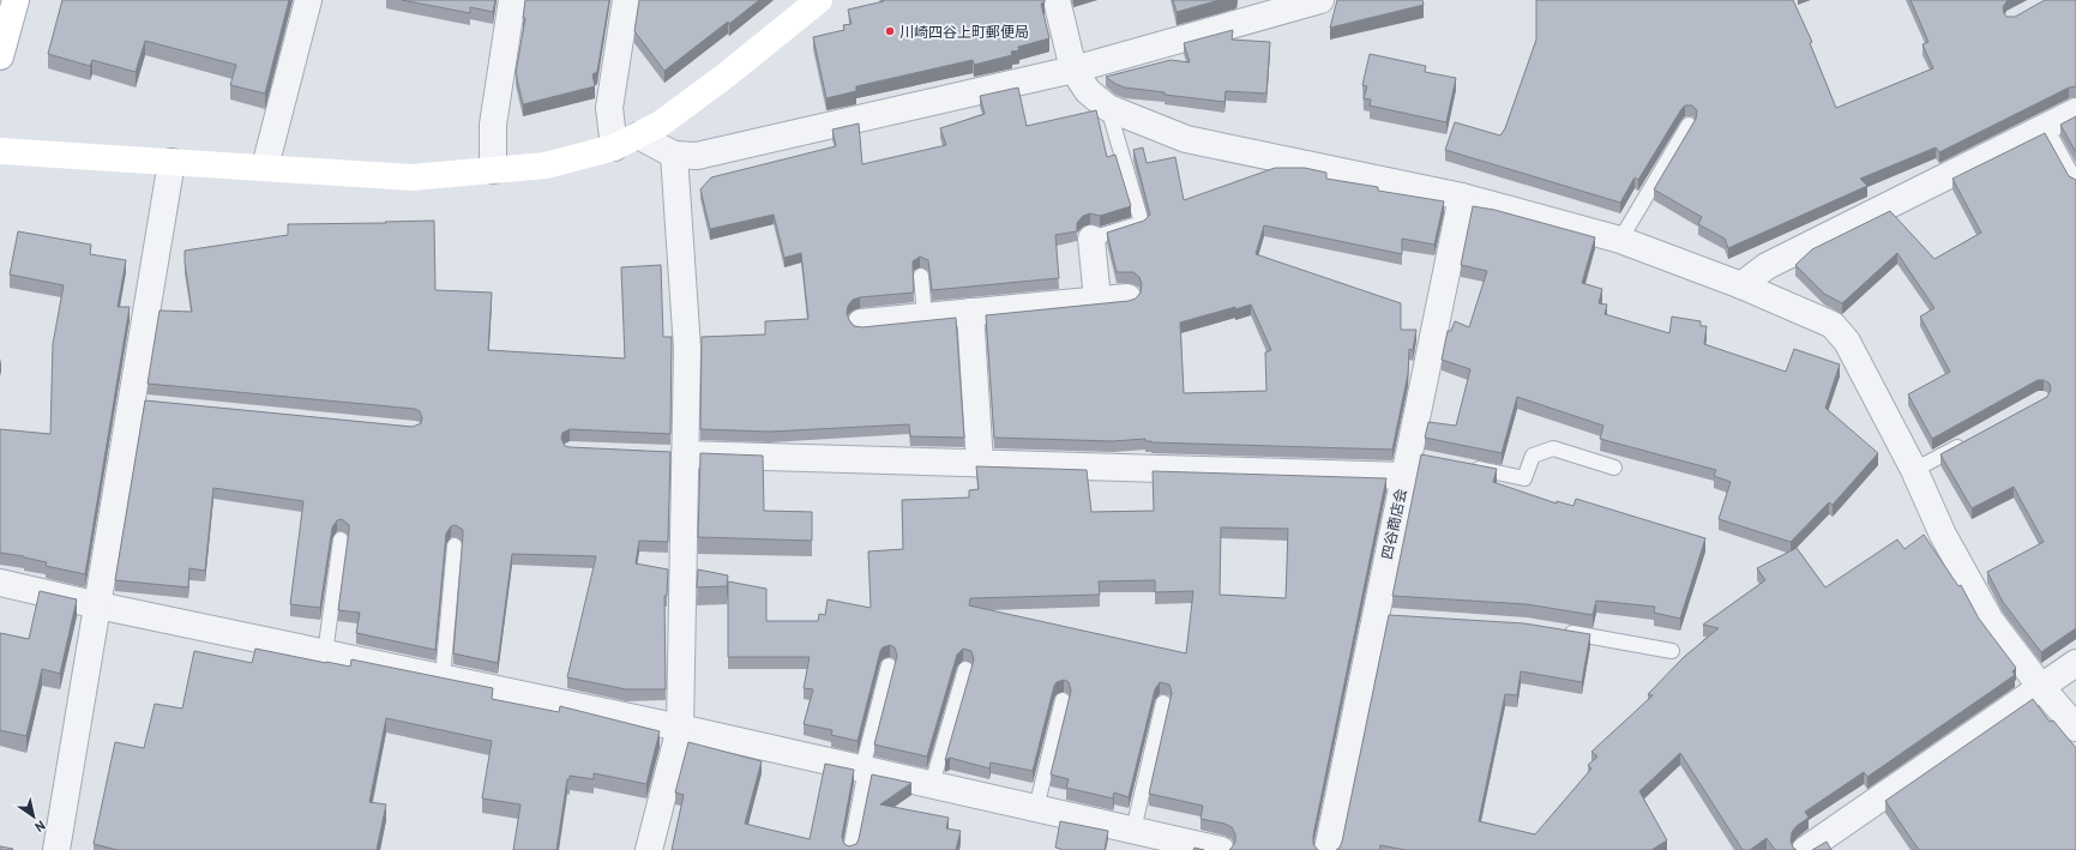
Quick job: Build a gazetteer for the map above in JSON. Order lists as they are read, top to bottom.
{
  "streets": {
    "street": ["四谷商店会"]
  },
  "places": ["川崎四谷上町郵便局"],
  "north": "bottom right"
}
